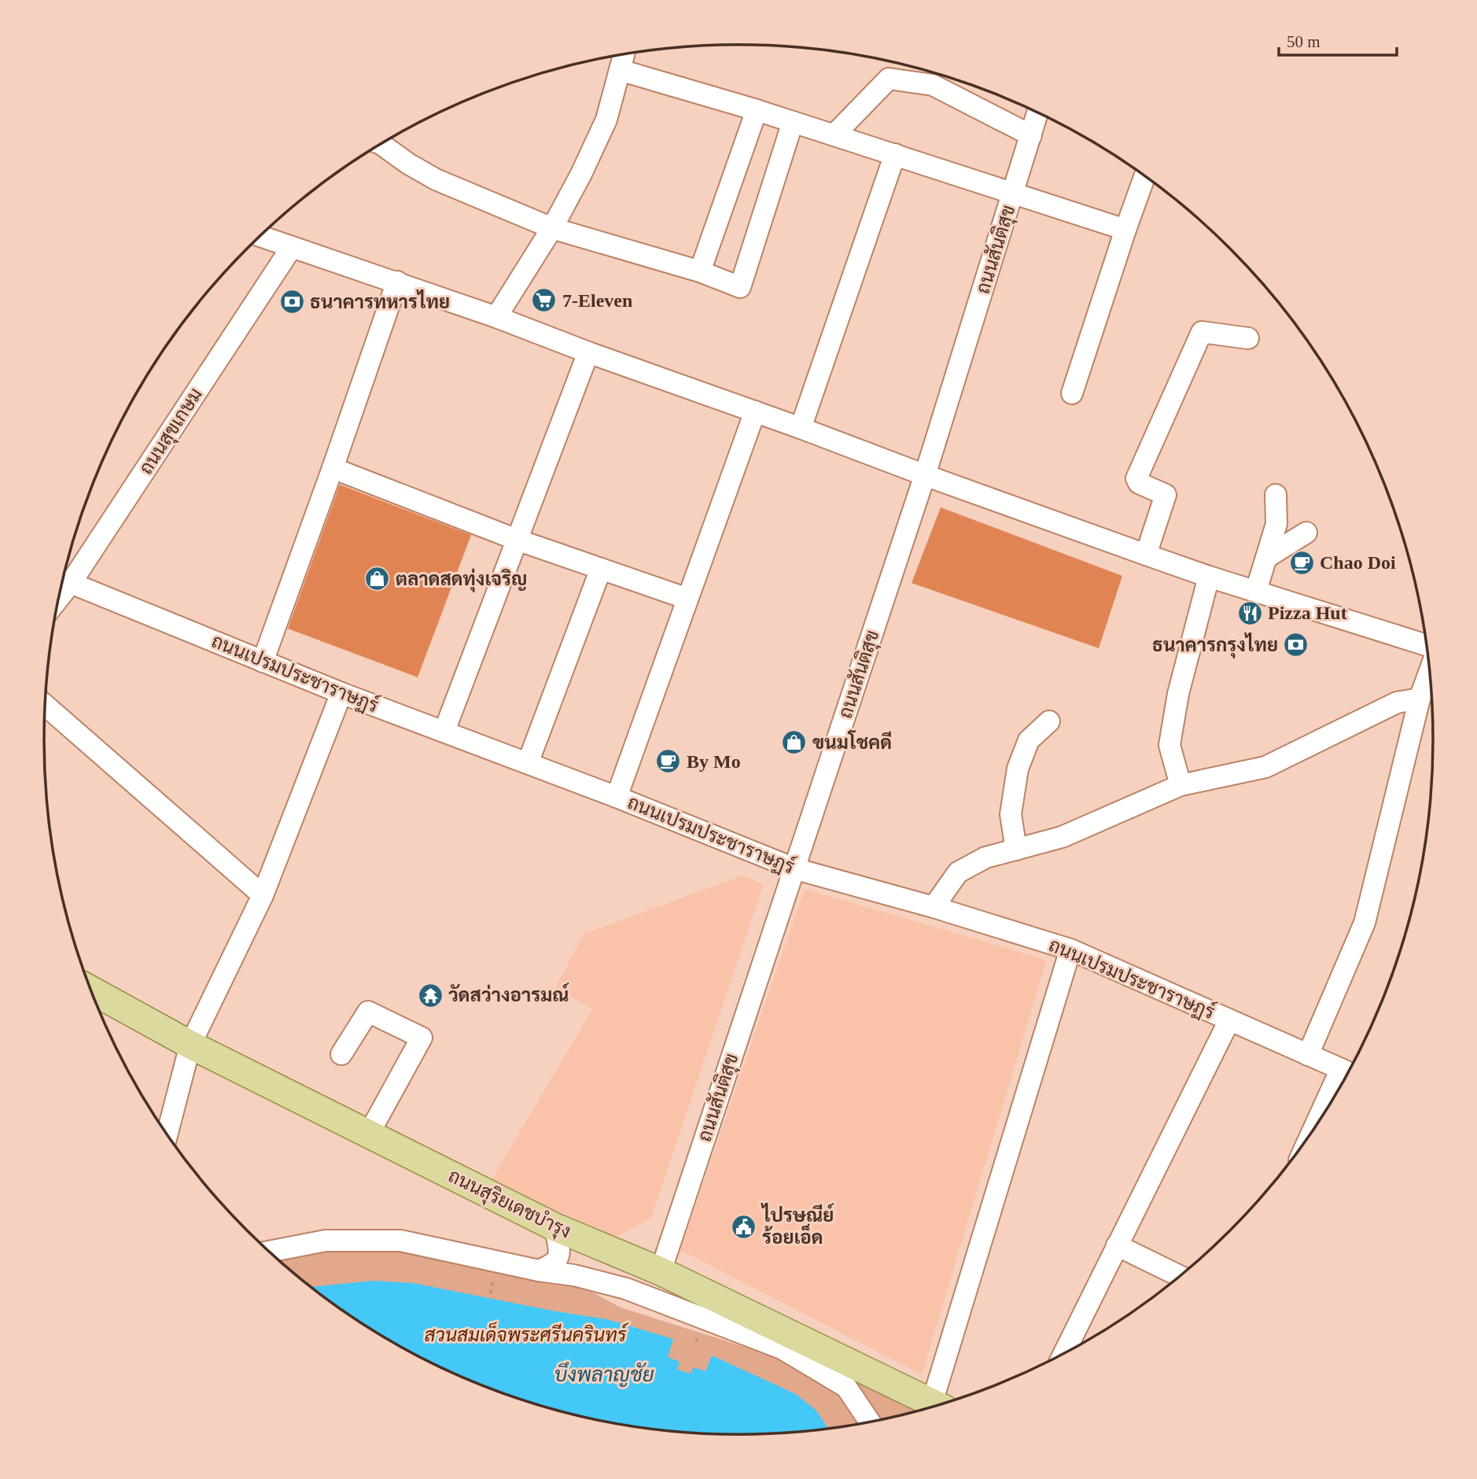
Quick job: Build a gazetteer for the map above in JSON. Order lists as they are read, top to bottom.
{
  "streets": {
    "main road": ["ถนนสุริยเดชบำรุง"],
    "street": ["ถนนสันติสุข", "ถนนสุขเกษม", "ถนนเปรมประชาราษฏร์"]
  },
  "crossings": [
    ["ถนนสันติสุข", "ถนนเปรมประชาราษฏร์"],
    ["ถนนสันติสุข", "ถนนสุริยเดชบำรุง"],
    ["ถนนสุขเกษม", "ถนนเปรมประชาราษฏร์"]
  ],
  "water": ["บึงพลาญชัย"],
  "parks": ["สวนสมเด็จพระศรีนครินทร์"],
  "places": {
    "supermarket": ["7-Eleven"],
    "bank": ["ธนาคารทหารไทย", "ธนาคารกรุงไทย"],
    "cafe": ["Chao Doi", "By Mo"],
    "shop": ["ตลาดสดทุ่งเจริญ", "ขนมโชคดี"],
    "restaurant": ["Pizza Hut"],
    "temple": ["วัดสว่างอารมณ์"],
    "public building": ["ไปรษณีย์ ร้อยเอ็ด"]
  },
  "scale_bar": "50 m"
}
